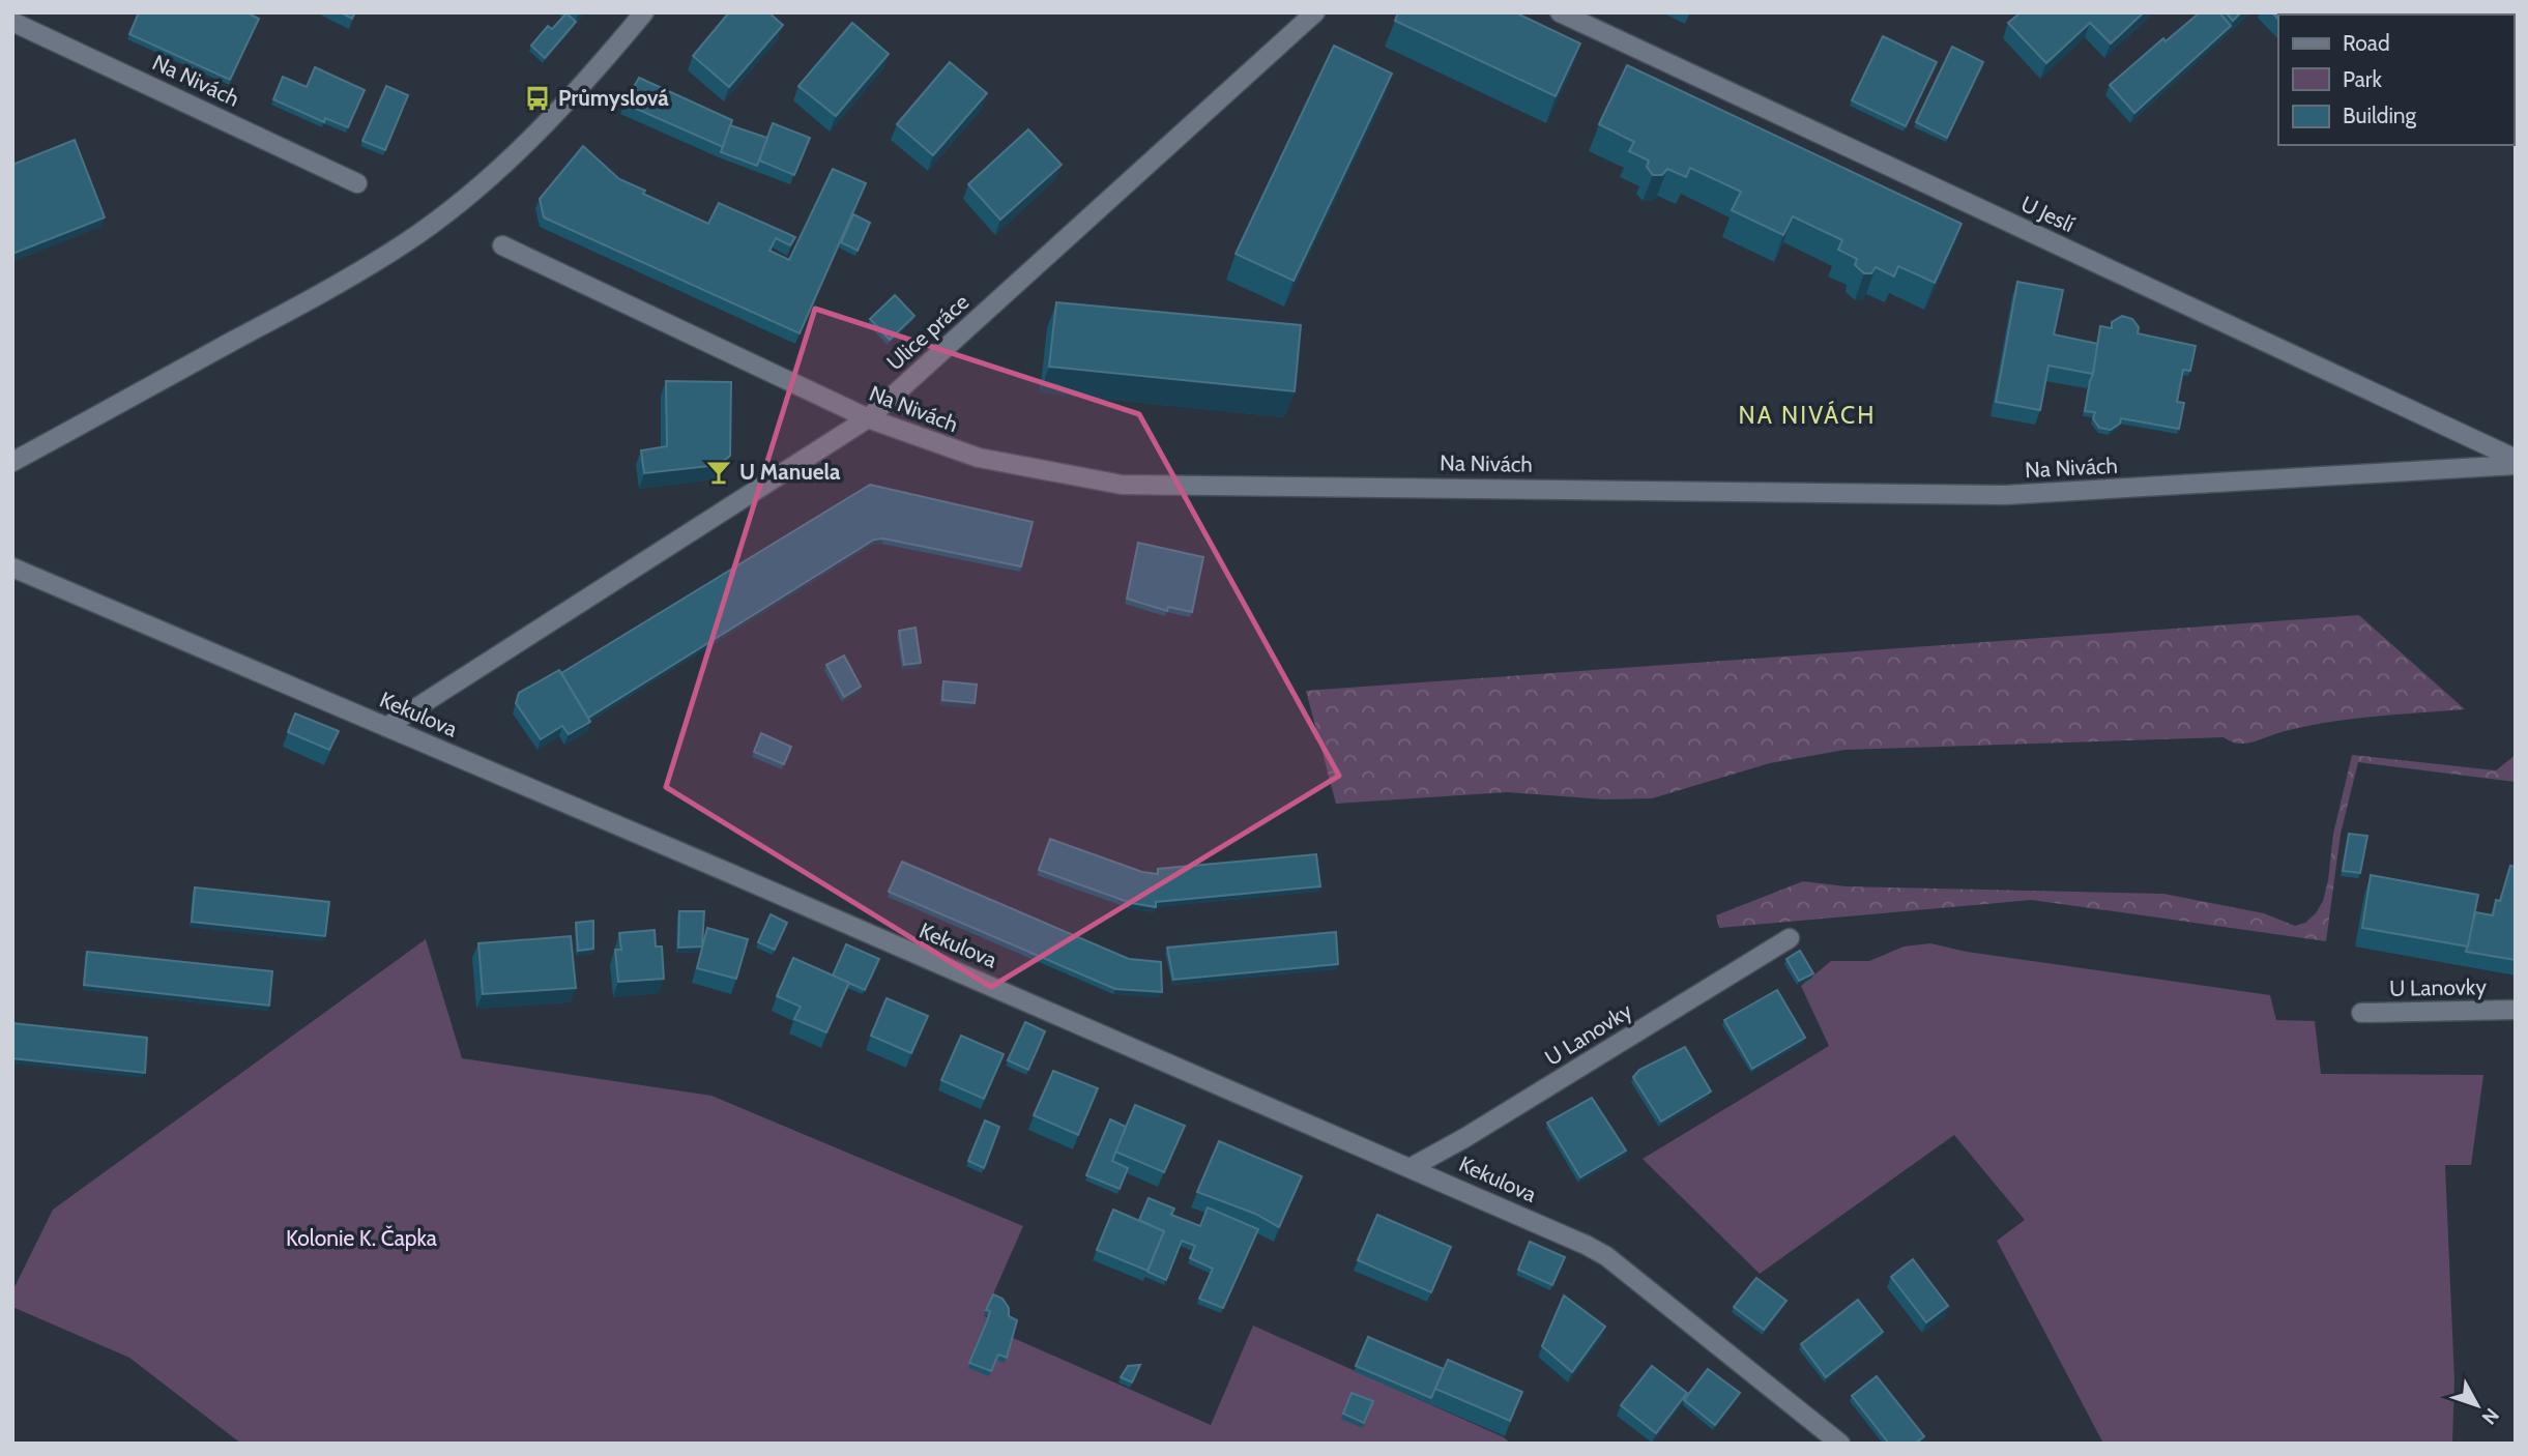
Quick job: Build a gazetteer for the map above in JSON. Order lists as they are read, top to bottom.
{
  "streets": {
    "street": [
      "Na Nivách",
      "U Jeslí",
      "Ulice práce",
      "Kekulova",
      "U Lanovky"
    ]
  },
  "crossings": [
    ["Na Nivách", "Ulice práce"],
    ["Ulice práce", "Kekulova"],
    ["Kekulova", "U Lanovky"]
  ],
  "districts": ["NA NIVÁCH"],
  "parks": ["Kolonie K. Čapka"],
  "places": {
    "bus stop": ["Průmyslová"],
    "bar": ["U Manuela"]
  },
  "legend": ["Road", "Park", "Building"],
  "north": "bottom right"
}
